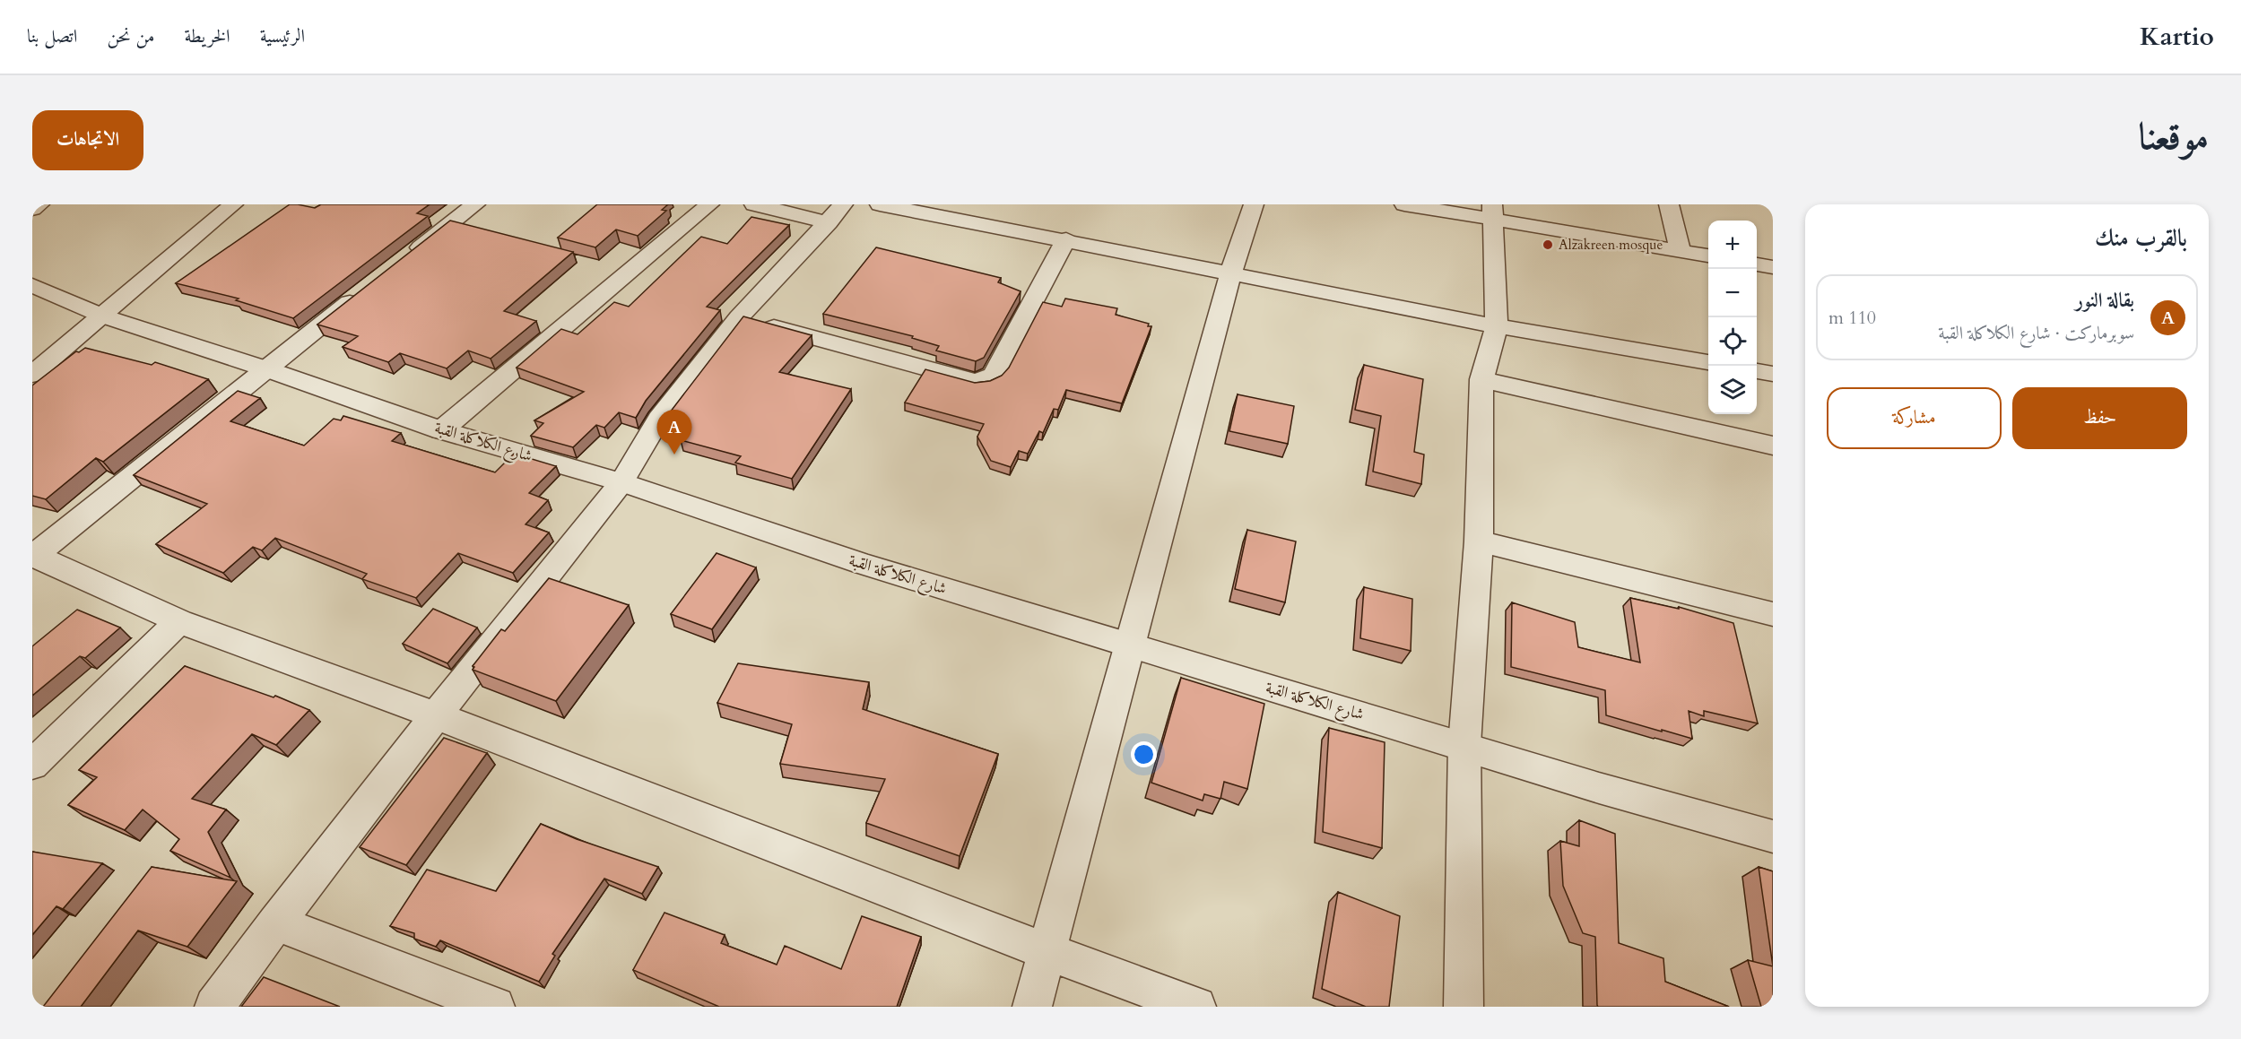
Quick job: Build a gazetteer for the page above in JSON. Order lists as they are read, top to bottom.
{
  "streets": {
    "street": ["شارع الكلاكلة القبة"]
  },
  "places": ["Alzakreen mosque"],
  "page": {
    "header": "Kartio",
    "nav": [
      "الرئيسية",
      "الخريطة",
      "من نحن",
      "اتصل بنا"
    ],
    "title": "موقعنا",
    "buttons": [
      "الاتجاهات",
      ["حفظ", "مشاركة"]
    ],
    "heading": "بالقرب منك",
    "map_buttons": ["+", "−"],
    "list": [
      {
        "mark": "A",
        "name": "بقالة النور",
        "note": "سوبرماركت · شارع الكلاكلة القبة",
        "value": "110 m"
      }
    ],
    "pins": "A"
  }
}
